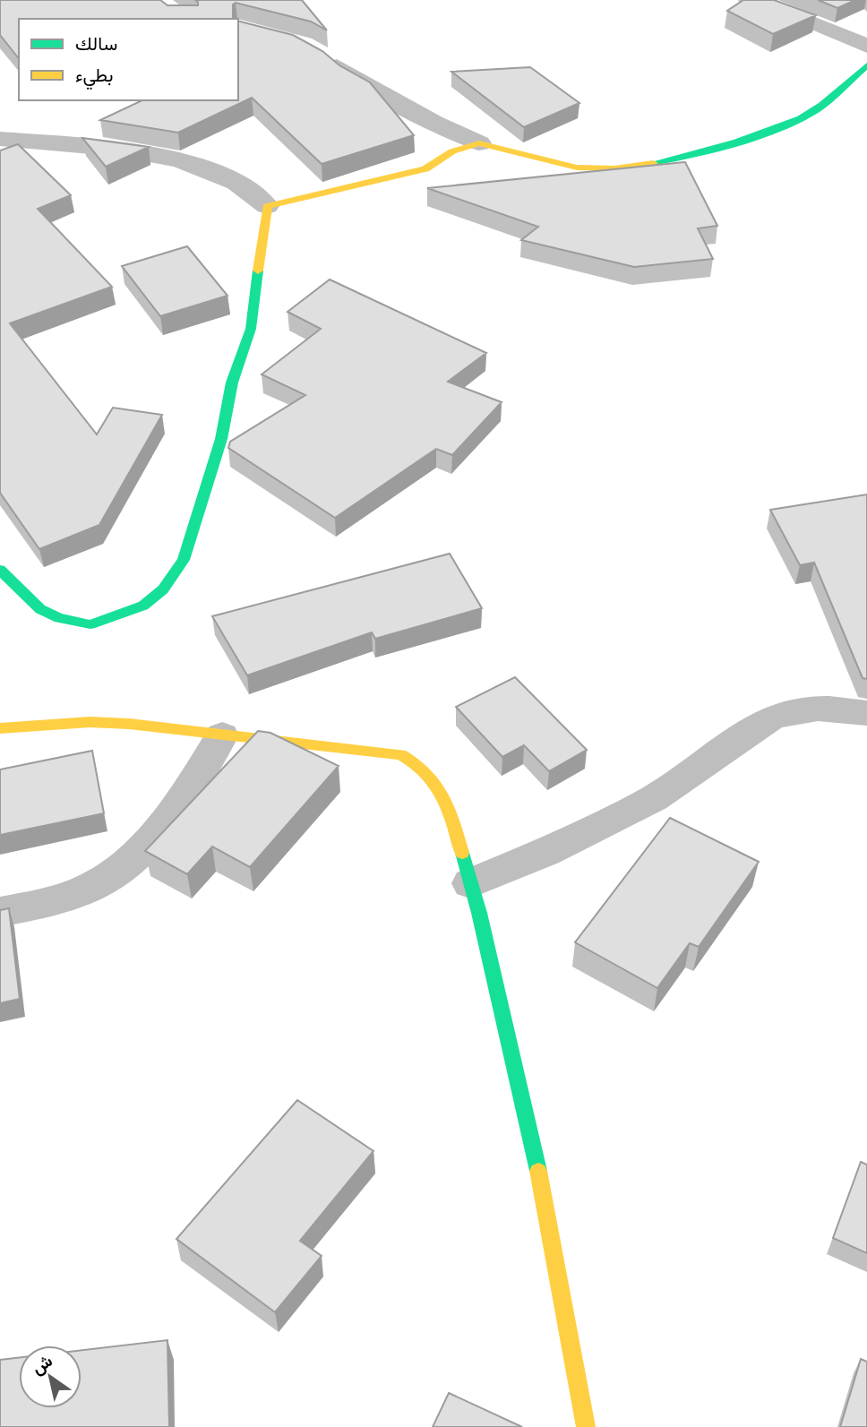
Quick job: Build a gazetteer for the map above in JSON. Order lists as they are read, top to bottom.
{
  "legend": ["سالك", "بطيء"],
  "north": "top left"
}
